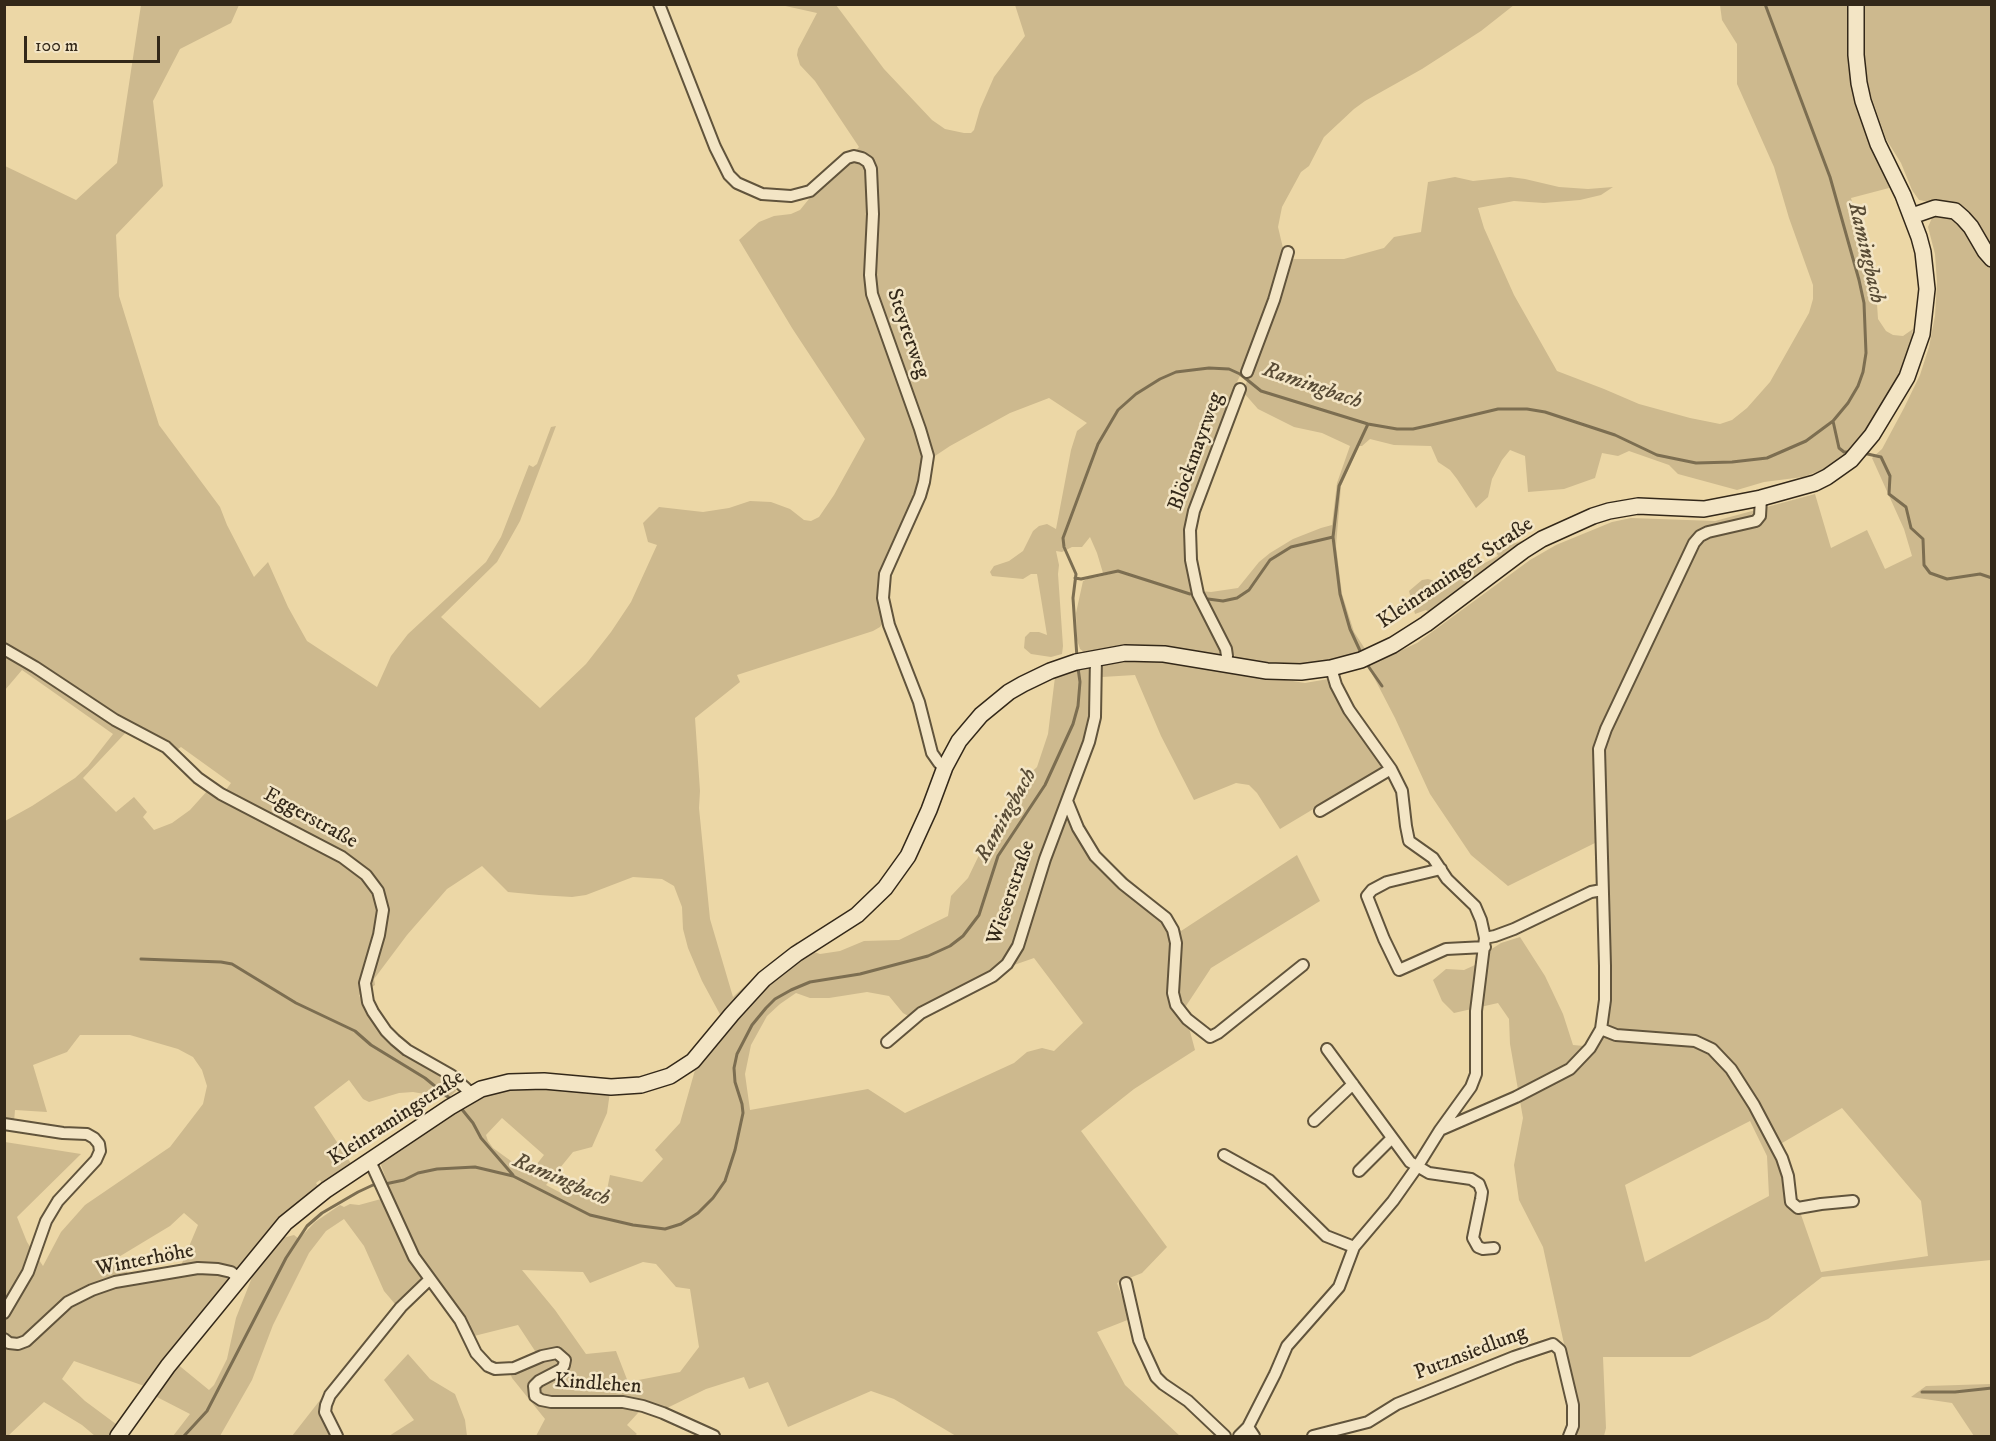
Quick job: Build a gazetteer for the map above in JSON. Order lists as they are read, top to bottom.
{
  "streets": {
    "main road": ["Kleinraminger Straße", "Kleinramingstraße"],
    "street": [
      "Steyrerweg",
      "Blöckmayrweg",
      "Eggerstraße",
      "Wieserstraße",
      "Winterhöhe",
      "Putznsiedlung",
      "Kindlehen"
    ]
  },
  "crossings": [
    ["Steyrerweg", "Kleinramingstraße"],
    ["Blöckmayrweg", "Kleinraminger Straße"],
    ["Kleinraminger Straße", "Wieserstraße"],
    ["Kleinraminger Straße", "Kleinramingstraße"],
    ["Eggerstraße", "Kleinramingstraße"],
    ["Kleinramingstraße", "Winterhöhe"],
    ["Kleinramingstraße", "Kindlehen"]
  ],
  "water": ["Ramingbach"],
  "scale_bar": "100 m"
}
